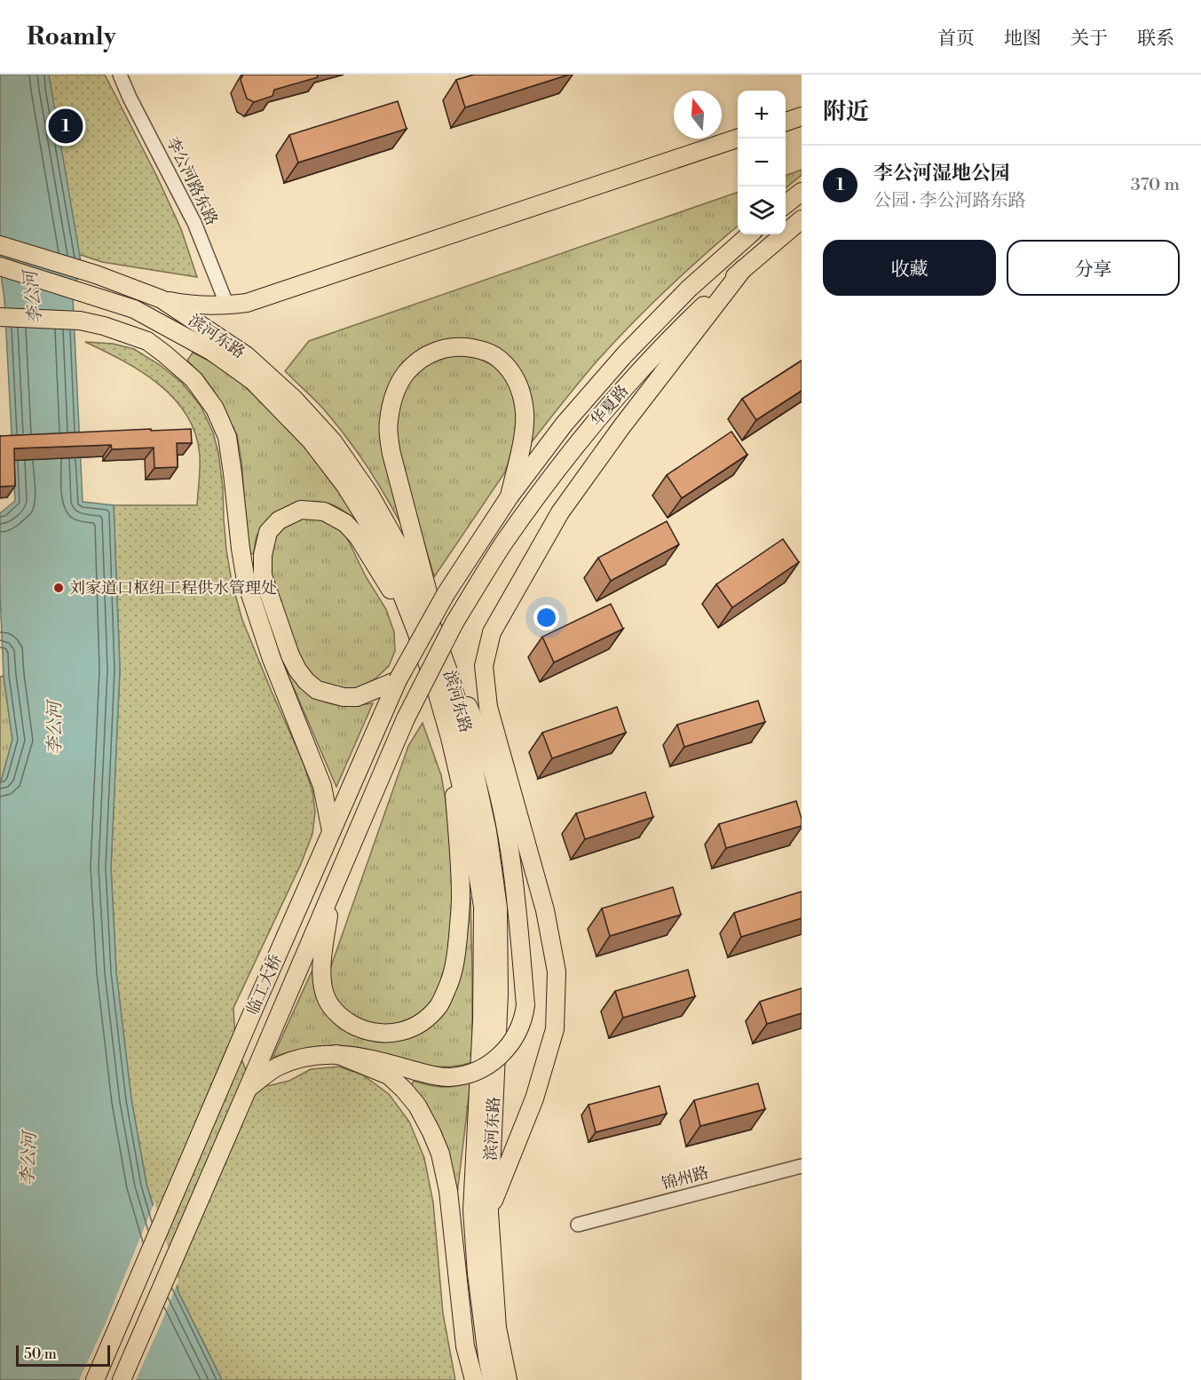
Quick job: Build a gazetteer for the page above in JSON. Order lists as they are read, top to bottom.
{
  "streets": {
    "main road": ["滨河东路", "华夏路", "临工大桥"],
    "street": ["李公河路东路", "锦州路"]
  },
  "crossings": [
    ["华夏路", "临工大桥"]
  ],
  "water": ["李公河"],
  "places": ["刘家道口枢纽工程供水管理处"],
  "scale_bar": "50 m",
  "north": "top",
  "page": {
    "header": "Roamly",
    "nav": [
      "首页",
      "地图",
      "关于",
      "联系"
    ],
    "heading": "附近",
    "map_buttons": ["+", "−"],
    "pins": "1",
    "list": [
      {
        "mark": "1",
        "name": "李公河湿地公园",
        "note": "公园 · 李公河路东路",
        "value": "370 m"
      }
    ],
    "buttons": ["收藏", "分享"],
    "scale": "50 m"
  }
}
